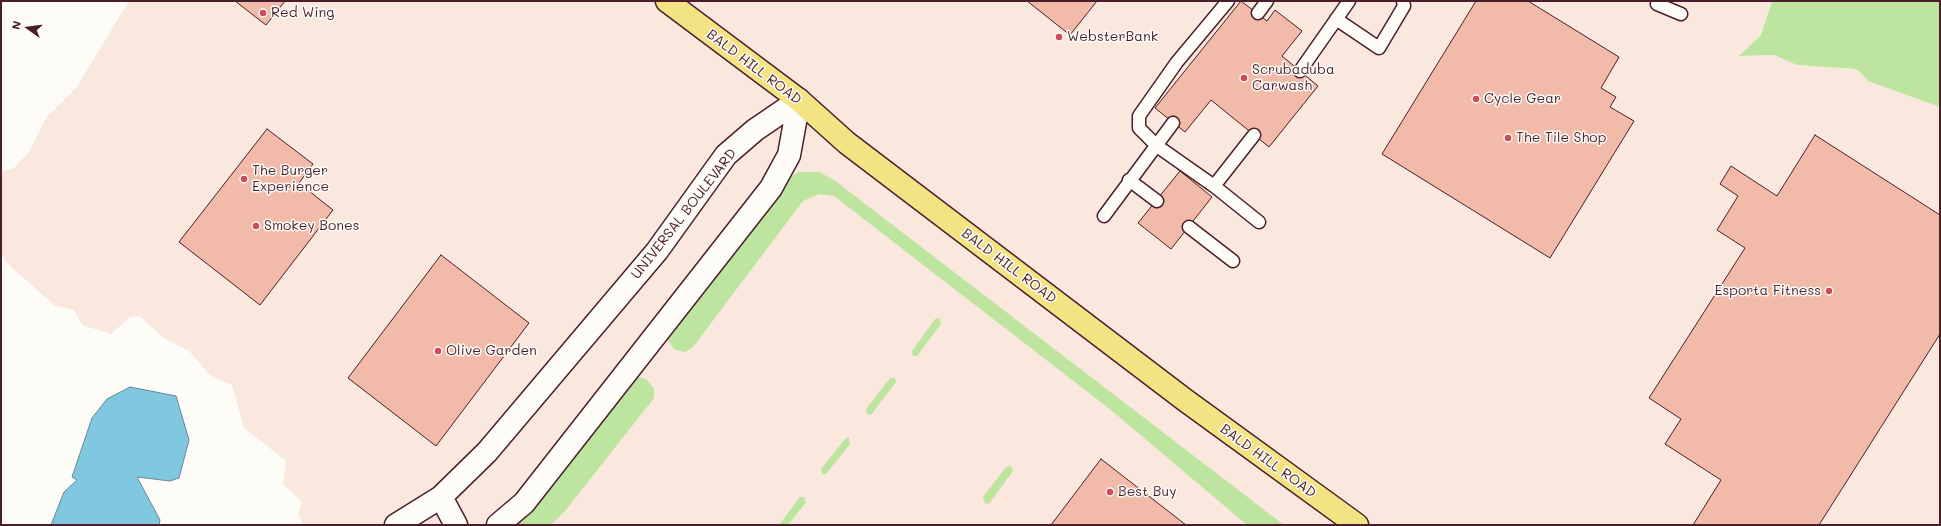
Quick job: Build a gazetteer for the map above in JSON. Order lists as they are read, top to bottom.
{
  "streets": {
    "main road": ["BALD HILL ROAD"],
    "street": ["UNIVERSAL BOULEVARD"]
  },
  "crossings": [
    ["BALD HILL ROAD", "UNIVERSAL BOULEVARD"]
  ],
  "places": [
    "Red Wing",
    "WebsterBank",
    "Scrubaduba Carwash",
    "Cycle Gear",
    "The Tile Shop",
    "The Burger Experience",
    "Smokey Bones",
    "Esporta Fitness",
    "Olive Garden",
    "Best Buy"
  ],
  "north": "left"
}
